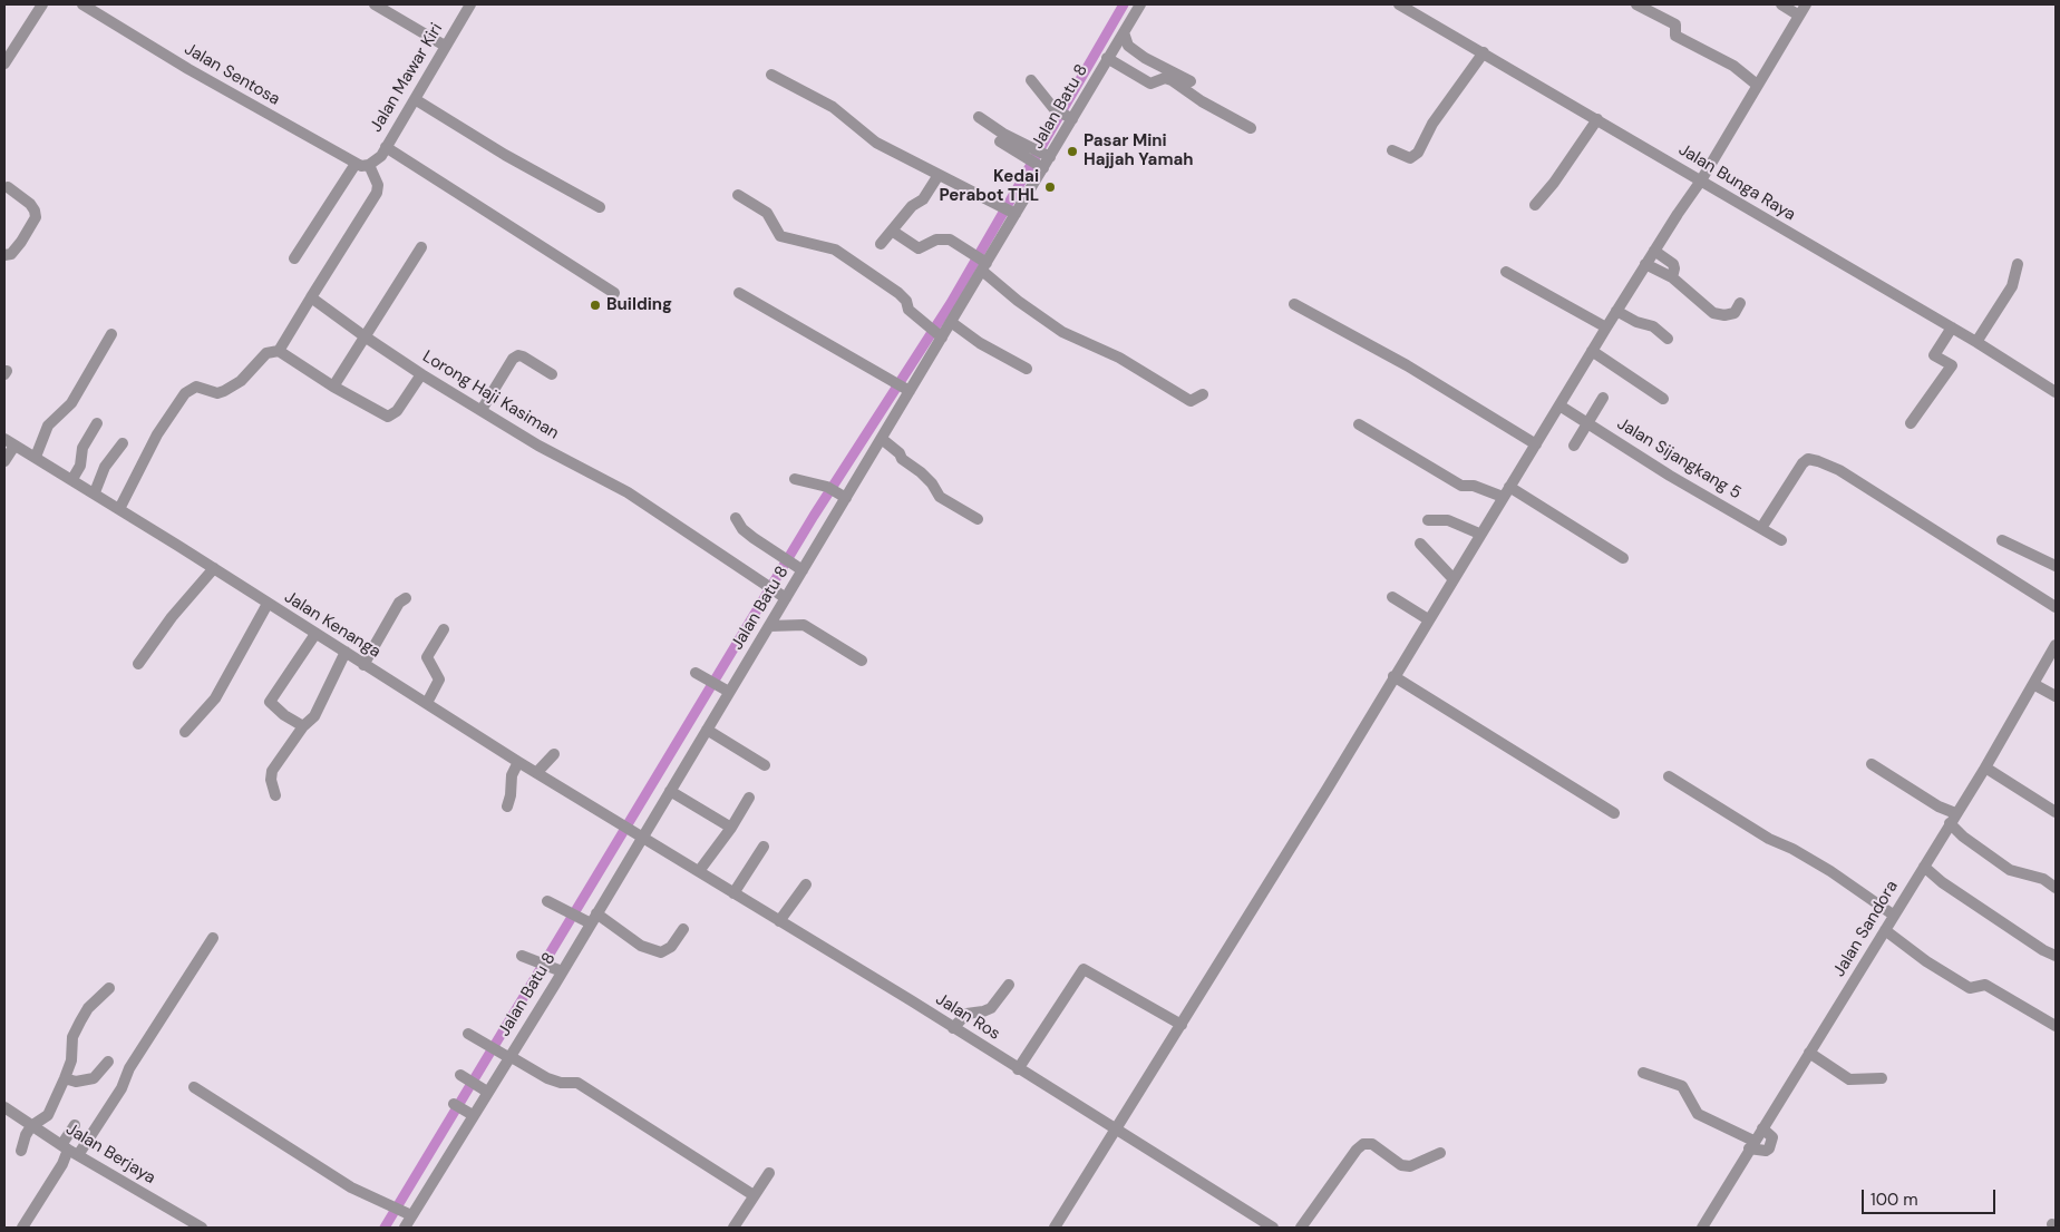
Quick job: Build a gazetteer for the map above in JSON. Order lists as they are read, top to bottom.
{
  "streets": {
    "street": [
      "Jalan Sentosa",
      "Jalan Mawar Kiri",
      "Jalan Batu 8",
      "Jalan Bunga Raya",
      "Lorong Haji Kasiman",
      "Jalan Sijangkang 5",
      "Jalan Kenanga",
      "Jalan Sandora",
      "Jalan Ros",
      "Jalan Berjaya"
    ]
  },
  "crossings": [
    ["Jalan Sentosa", "Jalan Mawar Kiri"],
    ["Jalan Batu 8", "Lorong Haji Kasiman"],
    ["Jalan Batu 8", "Jalan Kenanga"],
    ["Jalan Batu 8", "Jalan Ros"],
    ["Jalan Kenanga", "Jalan Ros"]
  ],
  "places": ["Pasar Mini Hajjah Yamah", "Kedai Perabot THL", "Building"],
  "scale_bar": "100 m"
}
